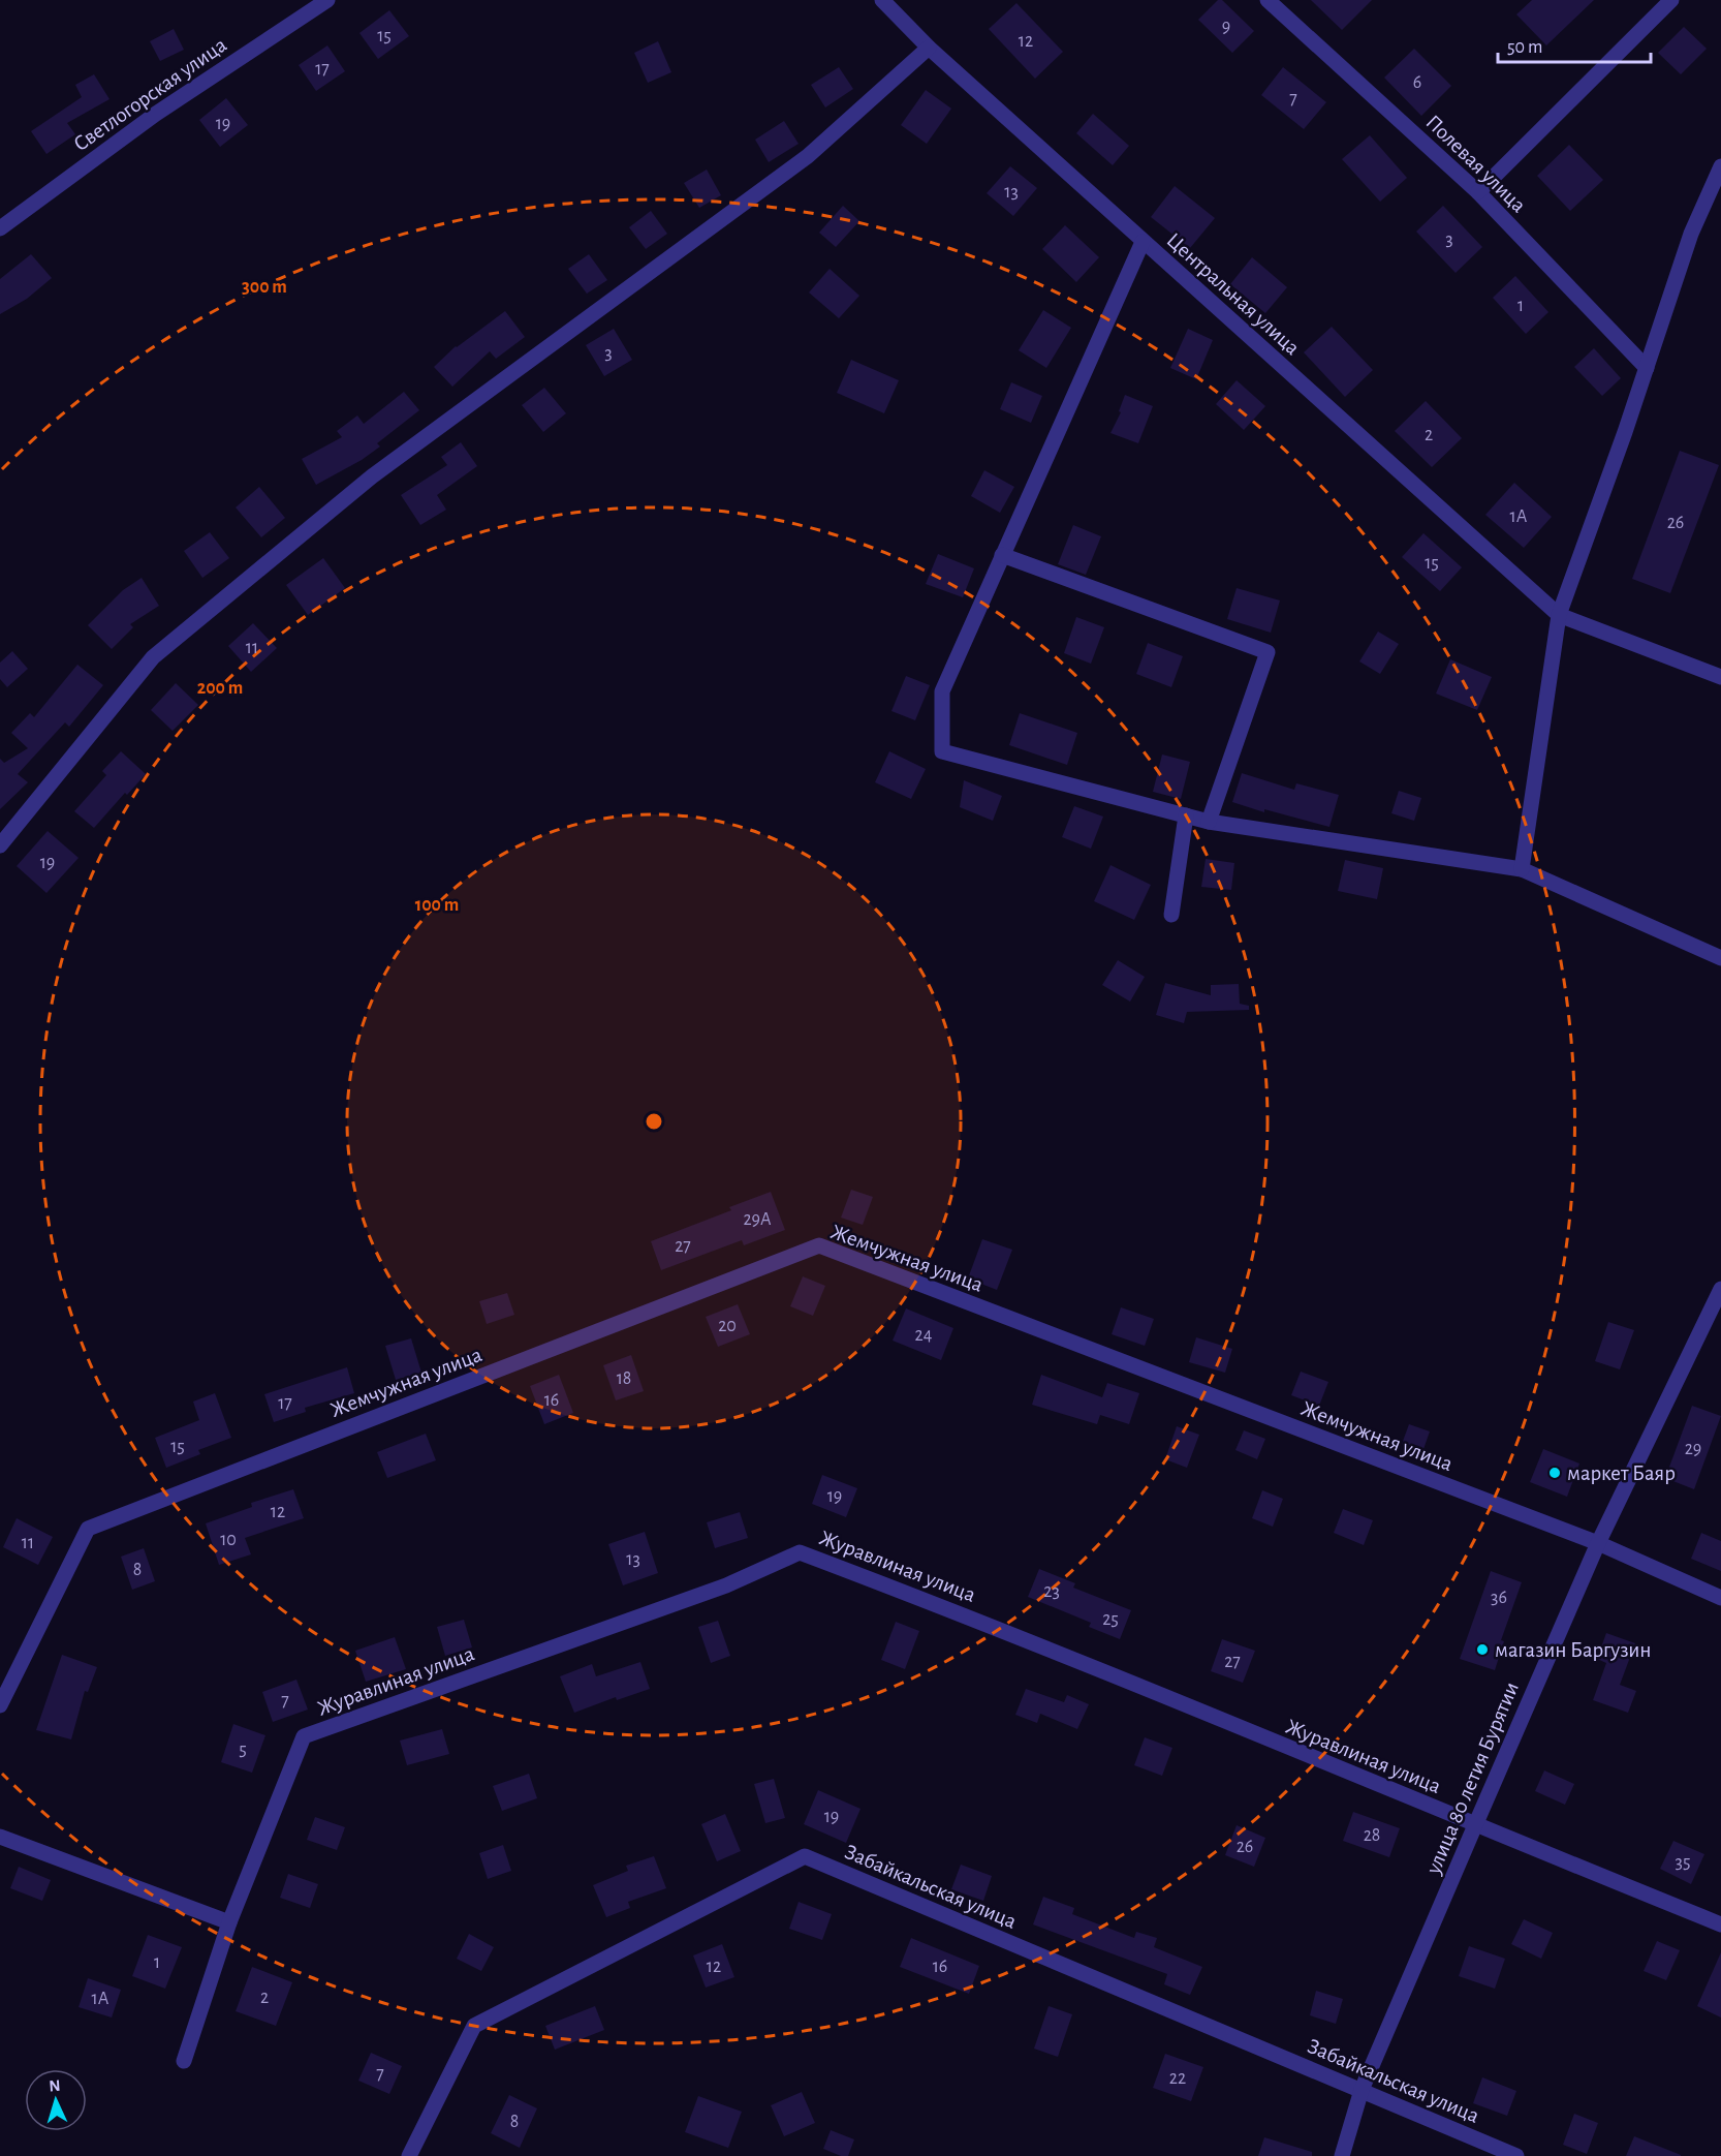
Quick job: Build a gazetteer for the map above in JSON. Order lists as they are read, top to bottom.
{
  "streets": {
    "street": [
      "Светлогорская улица",
      "Полевая улица",
      "Центральная улица",
      "Жемчужная улица",
      "Журавлиная улица",
      "улица 80 летия Бурятии",
      "Забайкальская улица"
    ]
  },
  "crossings": [
    ["Жемчужная улица", "улица 80 летия Бурятии"],
    ["Журавлиная улица", "улица 80 летия Бурятии"],
    ["улица 80 летия Бурятии", "Забайкальская улица"]
  ],
  "places": ["маркет Баяр", "магазин Баргузин"],
  "house_numbers": [
    "9",
    "15",
    "12",
    "17",
    "6",
    "7",
    "19",
    "13",
    "3",
    "1",
    "3",
    "2",
    "1А",
    "26",
    "15",
    "11",
    "19",
    "29А",
    "27",
    "20",
    "24",
    "18",
    "16",
    "17",
    "15",
    "29",
    "19",
    "12",
    "10",
    "11",
    "13",
    "8",
    "23",
    "36",
    "25",
    "27",
    "7",
    "5",
    "19",
    "28",
    "26",
    "35",
    "1",
    "12",
    "16",
    "2",
    "1А",
    "7",
    "22",
    "8"
  ],
  "scale_bar": "50 m",
  "north": "top",
  "rings": ["300 m", "200 m", "100 m"]
}
